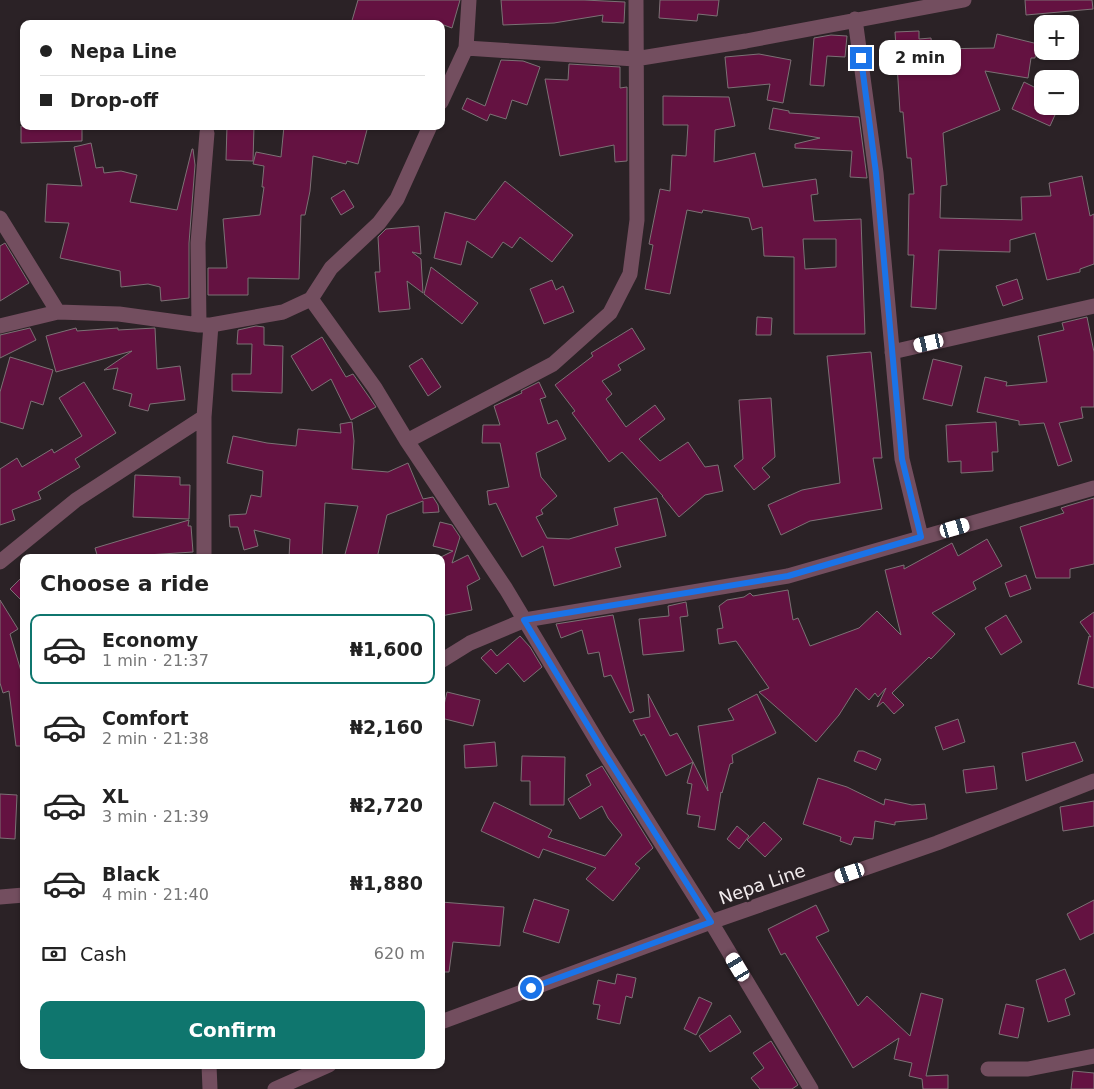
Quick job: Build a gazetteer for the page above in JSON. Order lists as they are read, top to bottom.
{
  "streets": {
    "street": ["Nepa Line"]
  },
  "page": {
    "map_buttons": ["+", "−"],
    "banner": ["Nepa Line", "Drop-off"],
    "bubble": "2 min",
    "heading": "Choose a ride",
    "list": [
      {
        "name": "Economy",
        "note": "1 min · 21:37",
        "value": "₦1,600"
      },
      {
        "name": "Comfort",
        "note": "2 min · 21:38",
        "value": "₦2,160"
      },
      {
        "name": "XL",
        "note": "3 min · 21:39",
        "value": "₦2,720"
      },
      {
        "name": "Black",
        "note": "4 min · 21:40",
        "value": "₦1,880"
      }
    ],
    "pay": ["Cash", "620 m"],
    "buttons": "Confirm"
  }
}
